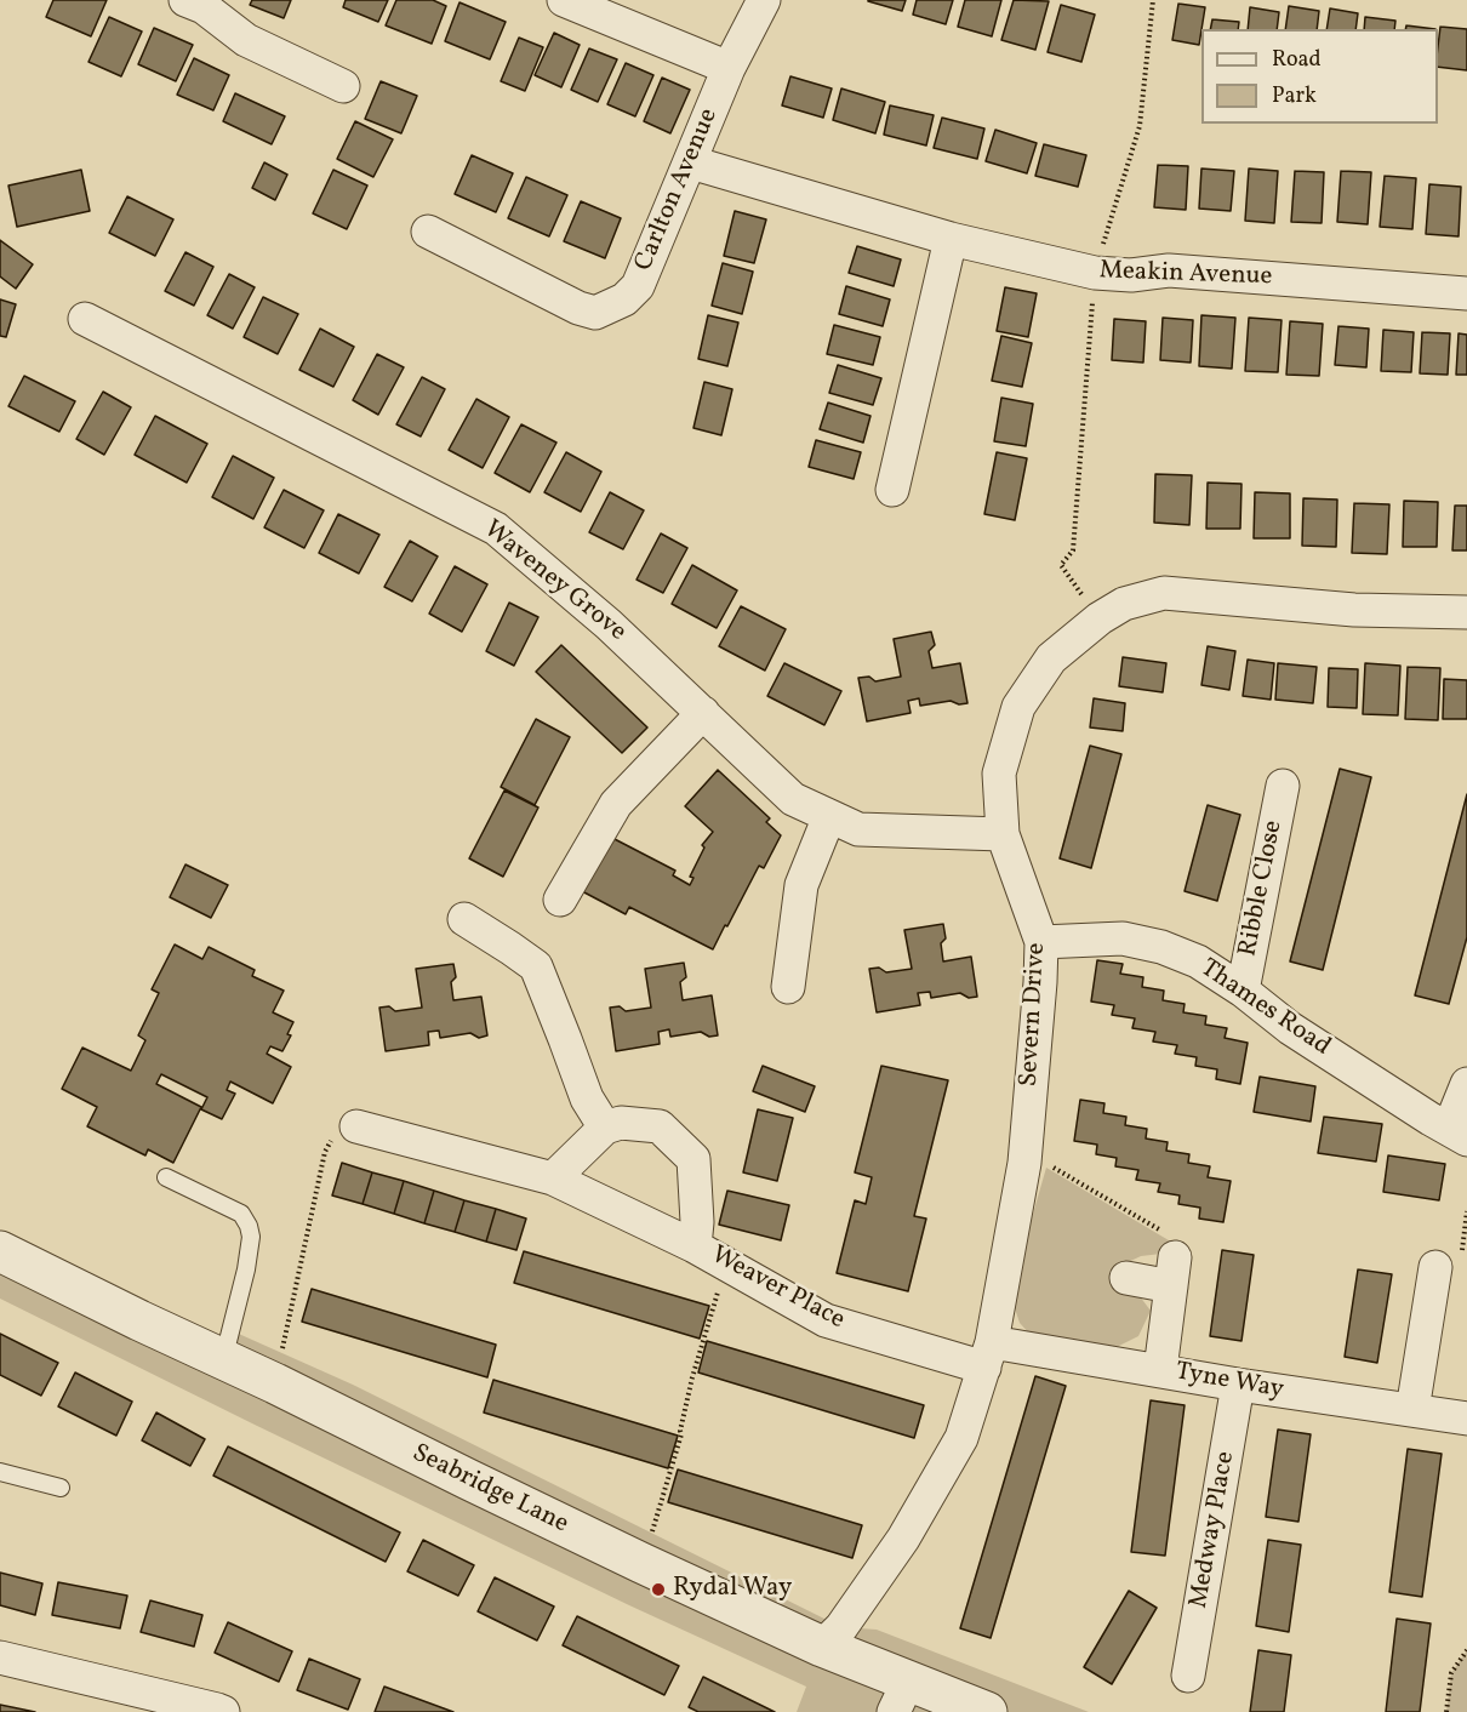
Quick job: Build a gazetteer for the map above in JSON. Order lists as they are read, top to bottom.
{
  "streets": {
    "street": [
      "Carlton Avenue",
      "Meakin Avenue",
      "Waveney Grove",
      "Ribble Close",
      "Thames Road",
      "Severn Drive",
      "Weaver Place",
      "Tyne Way",
      "Seabridge Lane",
      "Medway Place"
    ]
  },
  "crossings": [
    ["Carlton Avenue", "Meakin Avenue"],
    ["Waveney Grove", "Severn Drive"],
    ["Ribble Close", "Thames Road"],
    ["Thames Road", "Severn Drive"],
    ["Severn Drive", "Weaver Place"],
    ["Severn Drive", "Tyne Way"],
    ["Severn Drive", "Seabridge Lane"],
    ["Weaver Place", "Tyne Way"],
    ["Tyne Way", "Medway Place"]
  ],
  "places": ["Rydal Way"],
  "legend": ["Road", "Park"]
}
